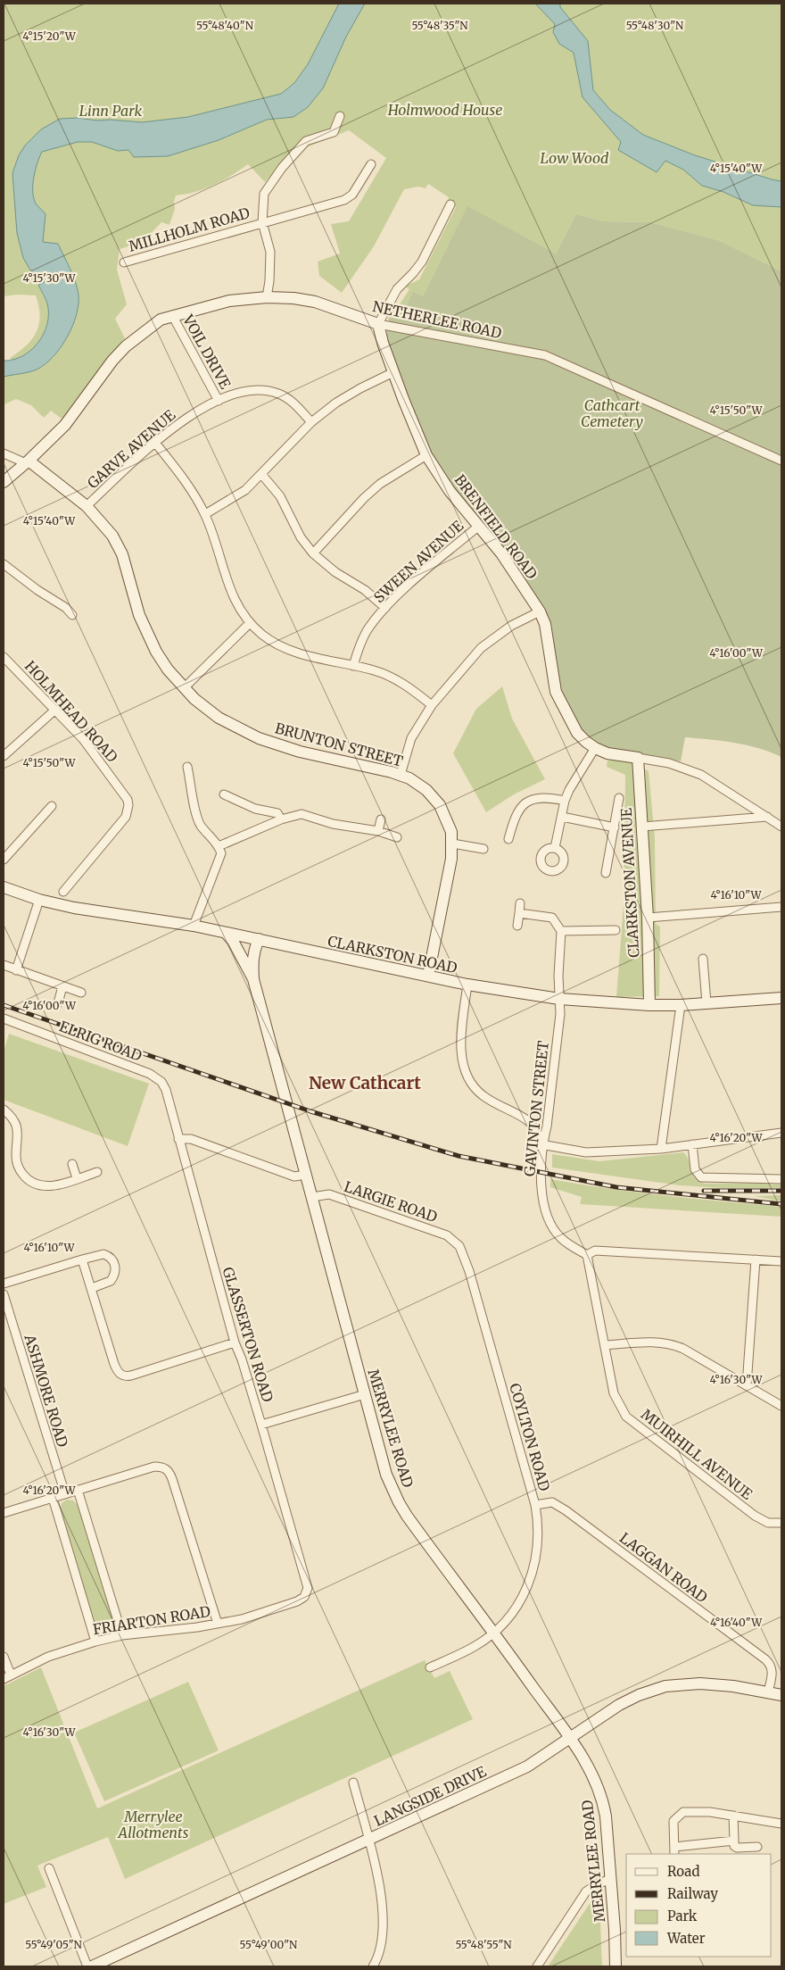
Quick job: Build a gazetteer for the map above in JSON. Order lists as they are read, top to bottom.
{
  "streets": {
    "street": [
      "MILLHOLM ROAD",
      "NETHERLEE ROAD",
      "VOIL DRIVE",
      "GARVE AVENUE",
      "BRENFIELD ROAD",
      "SWEEN AVENUE",
      "HOLMHEAD ROAD",
      "BRUNTON STREET",
      "CLARKSTON AVENUE",
      "CLARKSTON ROAD",
      "ELRIG ROAD",
      "GAVINTON STREET",
      "LARGIE ROAD",
      "GLASSERTON ROAD",
      "ASHMORE ROAD",
      "MERRYLEE ROAD",
      "COYLTON ROAD",
      "MUIRHILL AVENUE",
      "LAGGAN ROAD",
      "FRIARTON ROAD",
      "LANGSIDE DRIVE"
    ]
  },
  "crossings": [
    ["MILLHOLM ROAD", "NETHERLEE ROAD"],
    ["NETHERLEE ROAD", "VOIL DRIVE"],
    ["NETHERLEE ROAD", "BRENFIELD ROAD"],
    ["NETHERLEE ROAD", "BRUNTON STREET"],
    ["VOIL DRIVE", "GARVE AVENUE"],
    ["GARVE AVENUE", "BRUNTON STREET"],
    ["BRENFIELD ROAD", "SWEEN AVENUE"],
    ["BRENFIELD ROAD", "CLARKSTON AVENUE"],
    ["BRUNTON STREET", "CLARKSTON ROAD"],
    ["CLARKSTON AVENUE", "CLARKSTON ROAD"],
    ["CLARKSTON ROAD", "GAVINTON STREET"],
    ["CLARKSTON ROAD", "MERRYLEE ROAD"],
    ["ELRIG ROAD", "GLASSERTON ROAD"],
    ["GAVINTON STREET", "MUIRHILL AVENUE"],
    ["LARGIE ROAD", "MERRYLEE ROAD"],
    ["LARGIE ROAD", "COYLTON ROAD"],
    ["GLASSERTON ROAD", "FRIARTON ROAD"],
    ["MERRYLEE ROAD", "COYLTON ROAD"],
    ["MERRYLEE ROAD", "LANGSIDE DRIVE"],
    ["COYLTON ROAD", "LAGGAN ROAD"],
    ["LAGGAN ROAD", "LANGSIDE DRIVE"]
  ],
  "districts": ["New Cathcart"],
  "parks": [
    "Holmwood House",
    "Linn Park",
    "Low Wood",
    "Cathcart Cemetery",
    "Merrylee Allotments"
  ],
  "legend": [
    "Road",
    "Railway",
    "Park",
    "Water"
  ],
  "coordinates": [
    "55°48'35\"N",
    "55°48'30\"N",
    "55°48'40\"N",
    "4°15'20\"W",
    "4°15'40\"W",
    "4°15'30\"W",
    "4°15'50\"W",
    "4°16'00\"W",
    "4°16'10\"W",
    "4°16'20\"W",
    "4°16'30\"W",
    "4°16'40\"W",
    "55°49'05\"N",
    "55°49'00\"N",
    "55°48'55\"N"
  ]
}
